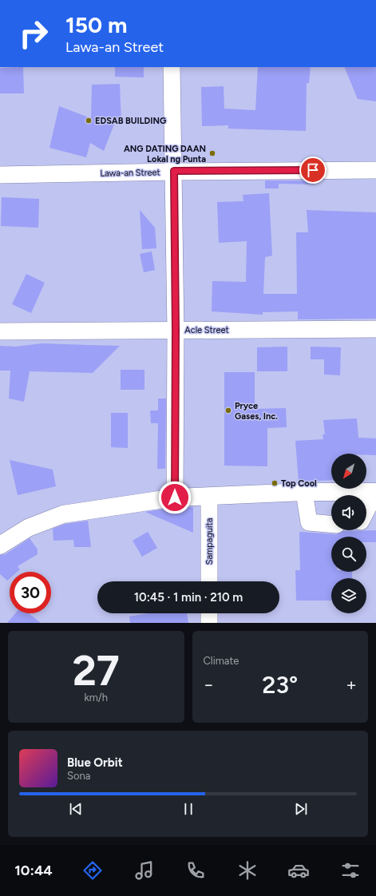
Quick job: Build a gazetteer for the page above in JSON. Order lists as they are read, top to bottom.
{
  "streets": {
    "street": ["Lawa-an Street", "Acle Street", "Sampaguita"]
  },
  "places": [
    "EDSAB BUILDING",
    "ANG DATING DAAN Lokal ng Punta",
    "Pryce Gases, Inc.",
    "Top Cool"
  ],
  "north": "bottom left",
  "page": {
    "turn": ["150 m", "Lawa-an Street"],
    "limit": "30",
    "trip": "10:45 · 1 min · 210 m",
    "tile": [
      ["27", "km/h"],
      "Climate"
    ],
    "heat": ["−", "23°", "+"],
    "song": ["Blue Orbit", "Sona"],
    "tabs": "10:44"
  }
}
